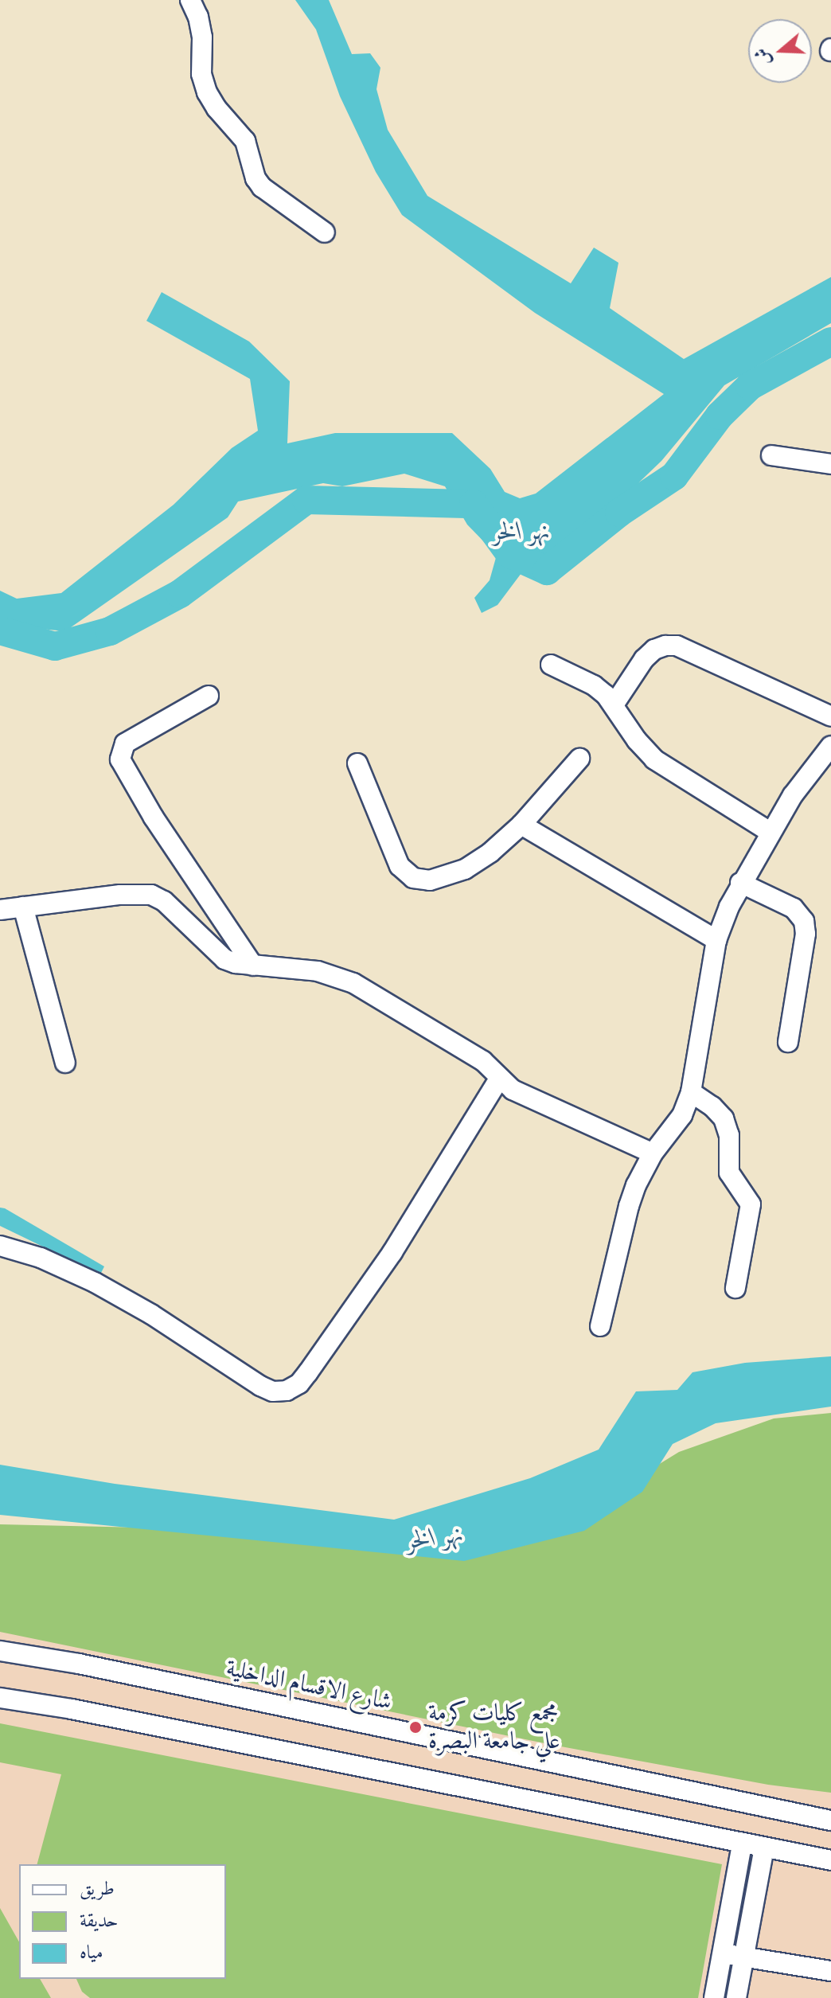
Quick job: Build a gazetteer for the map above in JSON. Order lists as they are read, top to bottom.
{
  "streets": {
    "street": ["شارع الاقسام الداخلية"]
  },
  "water": ["نهر الخر"],
  "places": ["مجمع كليات كرمة علي جامعة البصرة"],
  "legend": ["طريق", "حديقة", "مياه"],
  "north": "left"
}
